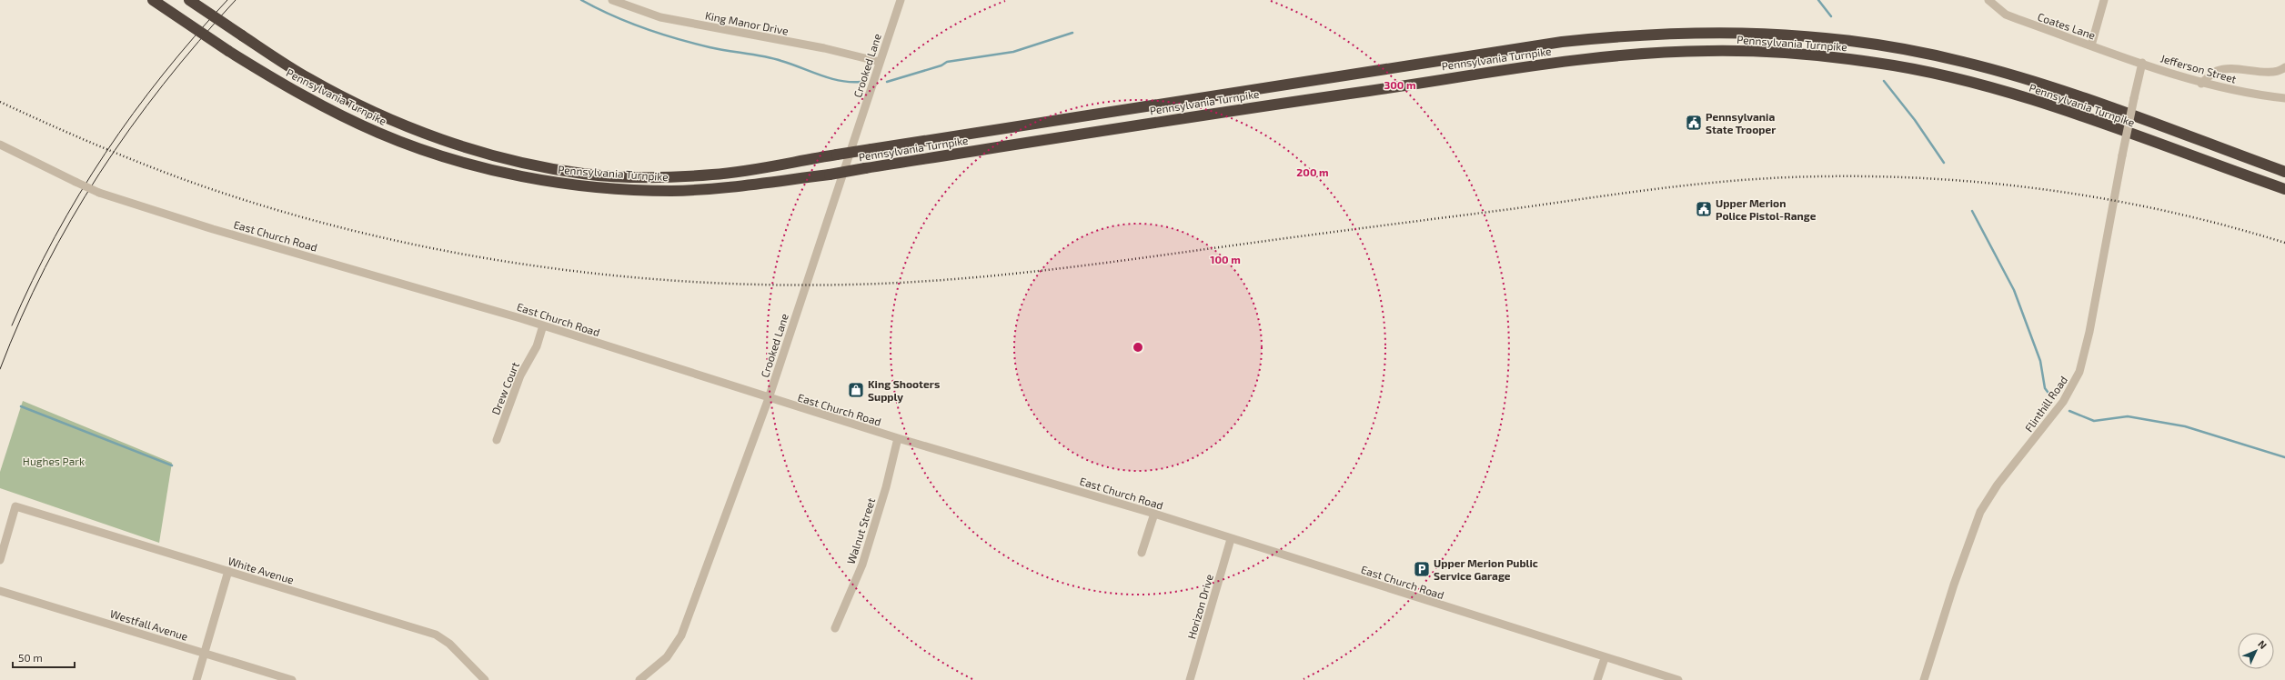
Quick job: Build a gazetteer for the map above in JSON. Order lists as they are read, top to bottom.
{
  "streets": {
    "highway": ["Pennsylvania Turnpike"],
    "street": [
      "King Manor Drive",
      "Coates Lane",
      "Crooked Lane",
      "Jefferson Street",
      "East Church Road",
      "Drew Court",
      "Flinthill Road",
      "Walnut Street",
      "White Avenue",
      "Horizon Drive",
      "Westfall Avenue"
    ]
  },
  "crossings": [
    ["King Manor Drive", "Crooked Lane"],
    ["Coates Lane", "Jefferson Street"],
    ["Coates Lane", "Flinthill Road"],
    ["Crooked Lane", "East Church Road"],
    ["Jefferson Street", "Flinthill Road"],
    ["East Church Road", "Drew Court"],
    ["East Church Road", "Walnut Street"],
    ["East Church Road", "Horizon Drive"]
  ],
  "parks": ["Hughes Park"],
  "places": {
    "public building": ["Pennsylvania State Trooper", "Upper Merion Police Pistol-Range"],
    "shop": ["King Shooters Supply"],
    "parking": ["Upper Merion Public Service Garage"]
  },
  "scale_bar": "50 m",
  "north": "top right",
  "rings": ["300 m", "200 m", "100 m"]
}
